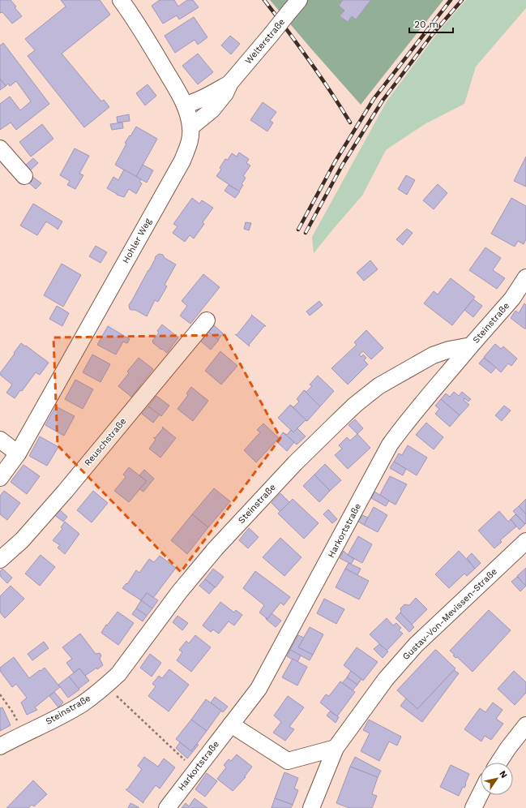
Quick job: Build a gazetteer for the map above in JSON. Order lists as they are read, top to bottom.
{
  "streets": {
    "street": [
      "Welterstraße",
      "Hohler Weg",
      "Steinstraße",
      "Reuschstraße",
      "Harkortstraße",
      "Gustav-Von-Mevissen-Straße"
    ]
  },
  "crossings": [
    ["Welterstraße", "Hohler Weg"],
    ["Steinstraße", "Harkortstraße"]
  ],
  "scale_bar": "20 m",
  "north": "top right"
}
